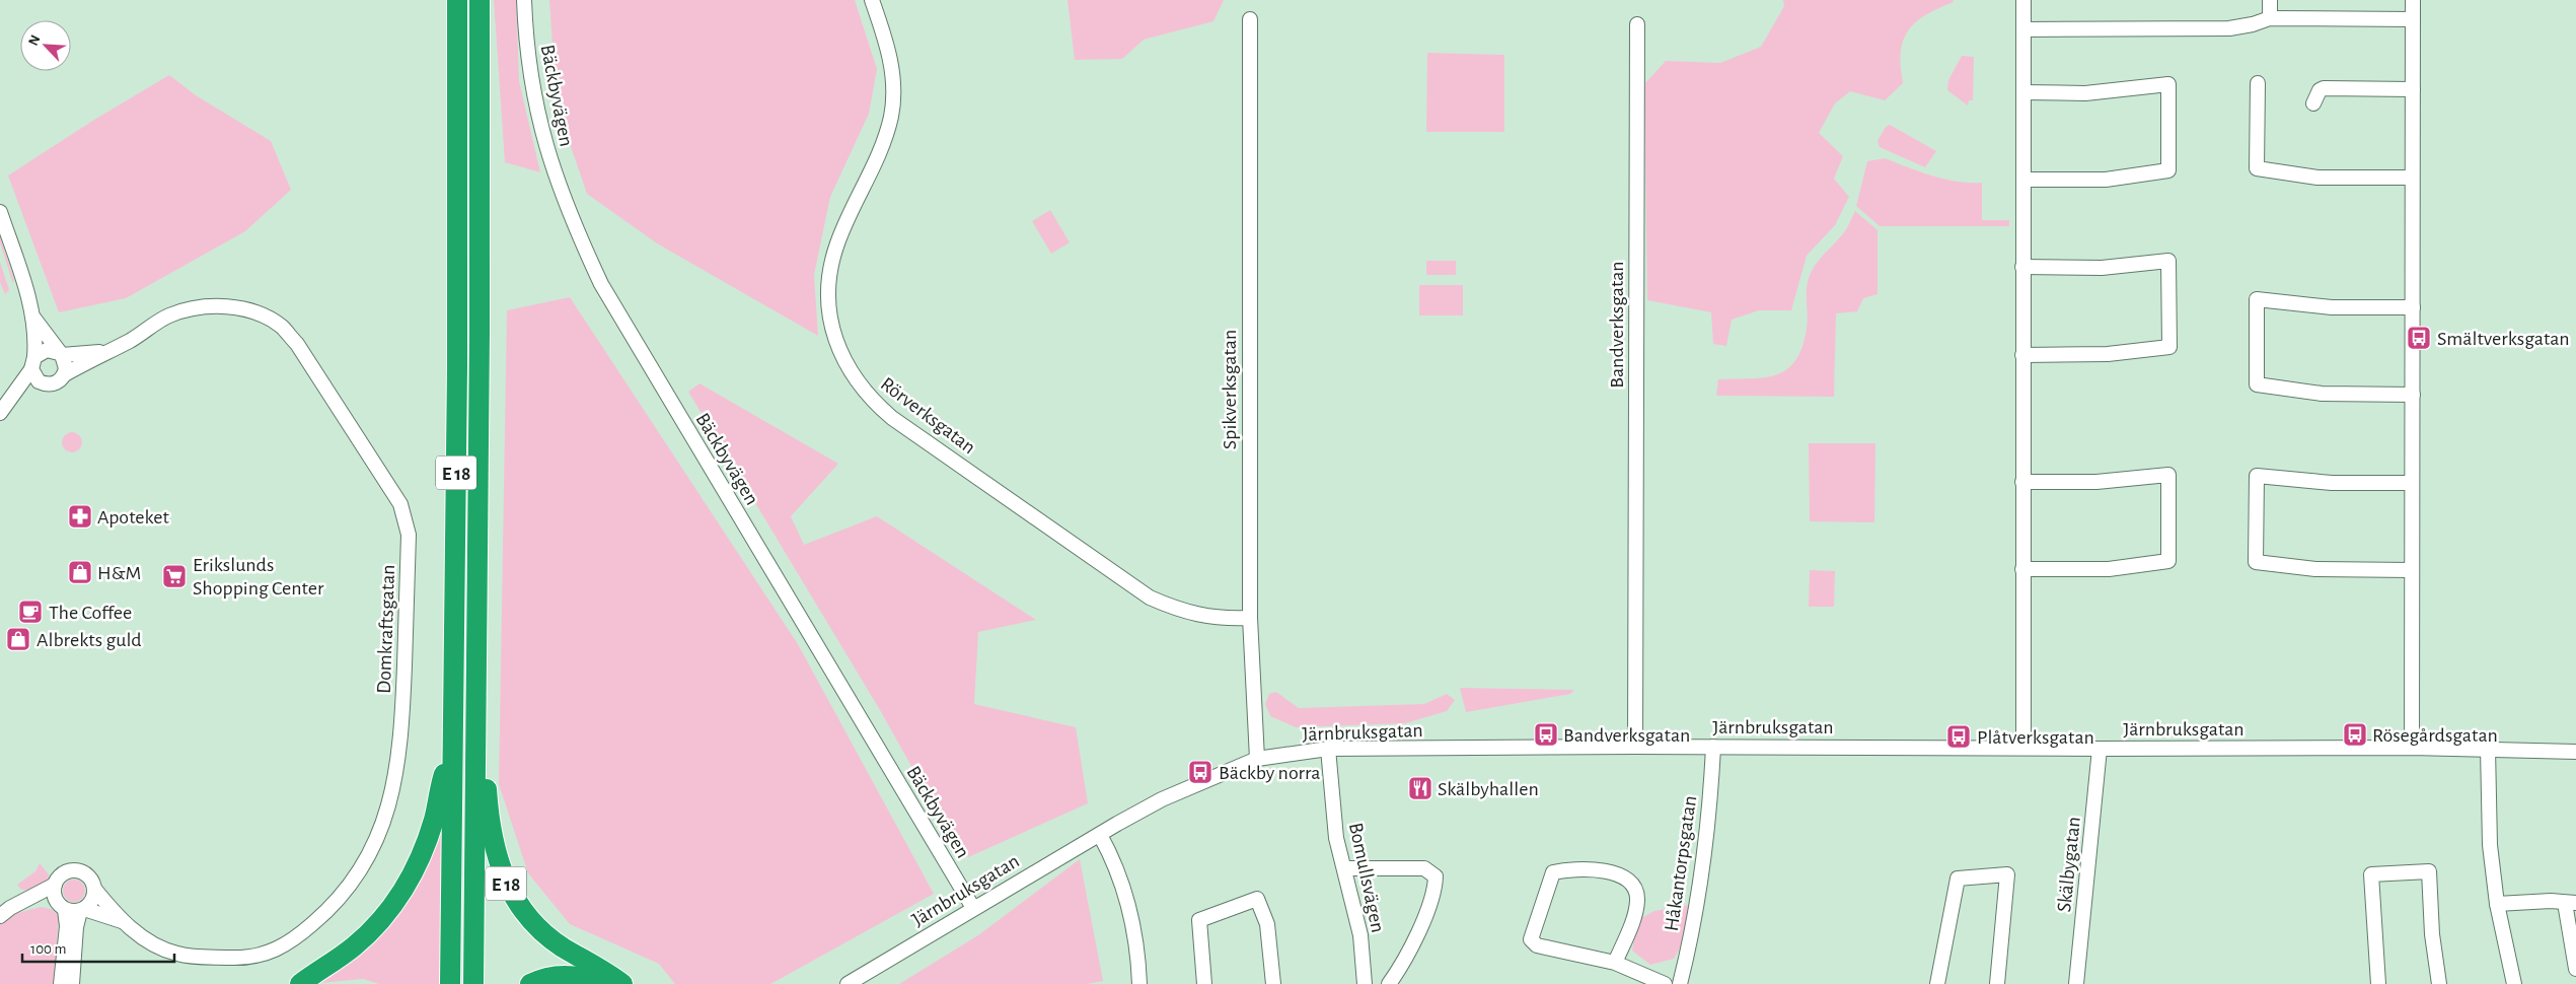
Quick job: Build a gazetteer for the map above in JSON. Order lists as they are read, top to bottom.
{
  "streets": {
    "highway": ["E 18"],
    "street": [
      "Bäckbyvägen",
      "Bandverksgatan",
      "Spikverksgatan",
      "Rörverksgatan",
      "Domkraftsgatan",
      "Järnbruksgatan",
      "Håkantorpsgatan",
      "Skälbygatan",
      "Bomullsvägen"
    ]
  },
  "crossings": [
    ["Bäckbyvägen", "Järnbruksgatan"],
    ["Bandverksgatan", "Järnbruksgatan"],
    ["Spikverksgatan", "Rörverksgatan"],
    ["Spikverksgatan", "Järnbruksgatan"],
    ["Järnbruksgatan", "Håkantorpsgatan"],
    ["Järnbruksgatan", "Skälbygatan"],
    ["Järnbruksgatan", "Bomullsvägen"]
  ],
  "places": {
    "bus stop": [
      "Smältverksgatan",
      "Bandverksgatan",
      "Rösegårdsgatan",
      "Plåtverksgatan",
      "Bäckby norra"
    ],
    "pharmacy": ["Apoteket"],
    "shop": ["H&M", "Albrekts guld"],
    "supermarket": ["Erikslunds Shopping Center"],
    "cafe": ["The Coffee"],
    "restaurant": ["Skälbyhallen"]
  },
  "scale_bar": "100 m",
  "north": "top left"
}
